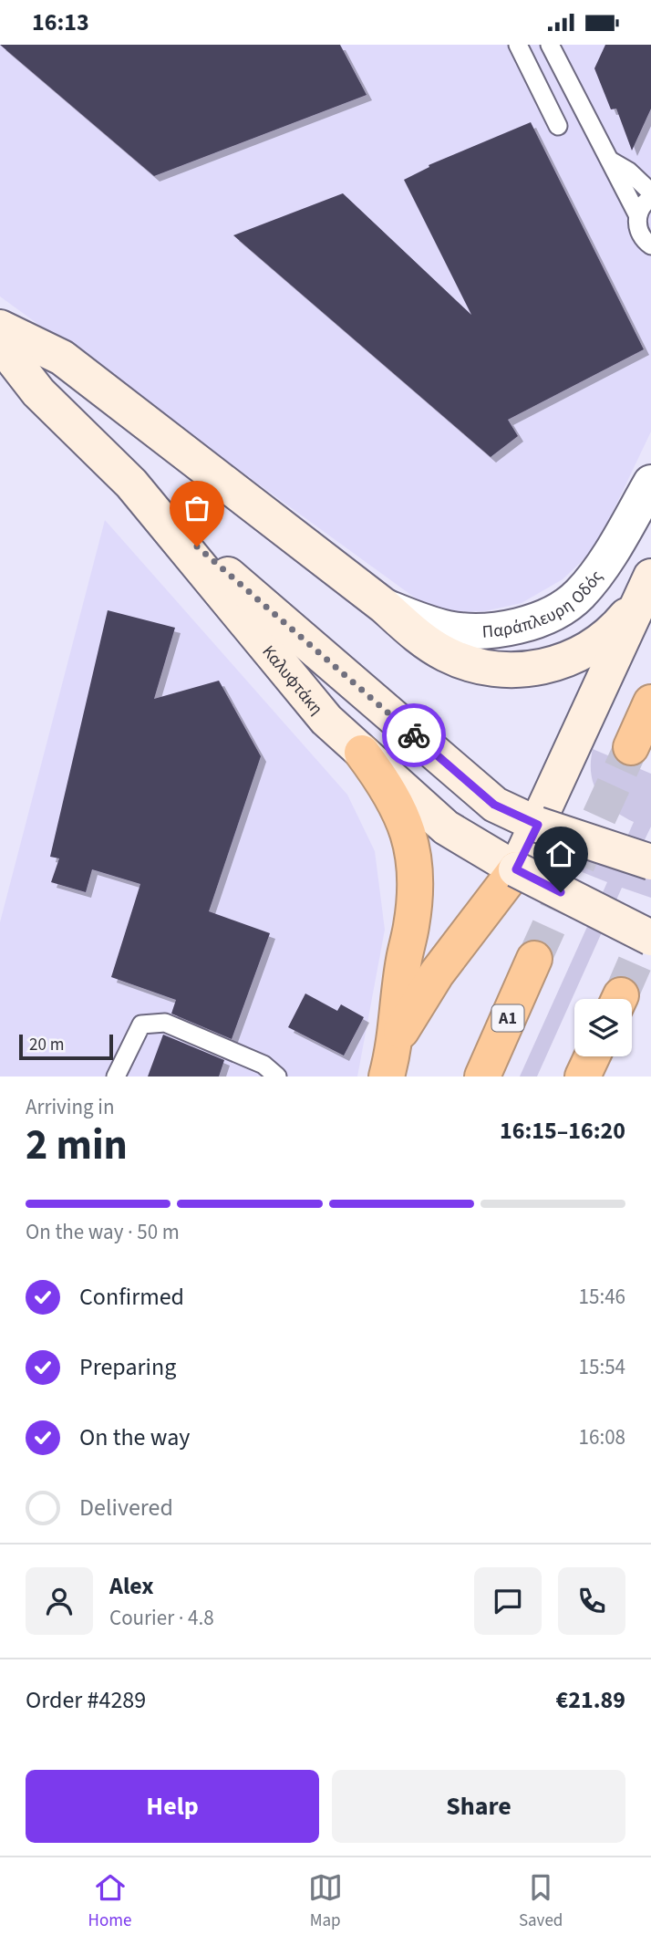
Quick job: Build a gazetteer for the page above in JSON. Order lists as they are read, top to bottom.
{
  "streets": {
    "highway": ["Α1"],
    "main road": ["Καλυφτάκη"],
    "street": ["Παράπλευρη Οδός"]
  },
  "scale_bar": "20 m",
  "page": {
    "status": "16:13",
    "scale": "20 m",
    "heading": ["2 min", "Arriving in", "16:15–16:20"],
    "panel": [
      "Alex",
      "Courier · 4.8",
      "Order #4289",
      "€21.89"
    ],
    "bar": "On the way · 50 m",
    "list": [
      ["Confirmed", "15:46"],
      ["Preparing", "15:54"],
      ["On the way", "16:08"],
      "Delivered"
    ],
    "buttons": ["Help", "Share"],
    "tabs": ["Home", "Map", "Saved"]
  }
}
